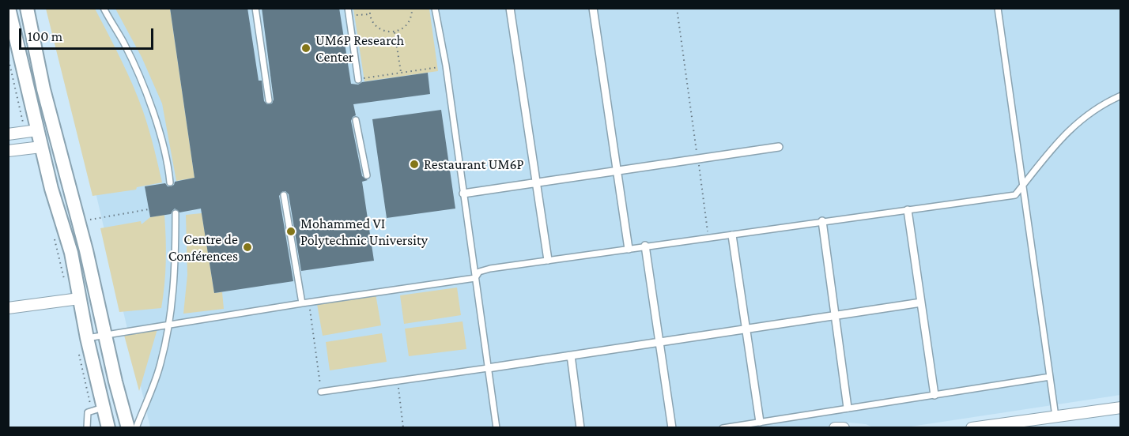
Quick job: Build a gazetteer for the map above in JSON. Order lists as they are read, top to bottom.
{
  "places": [
    "UM6P Research Center",
    "Restaurant UM6P",
    "Mohammed VI Polytechnic University",
    "Centre de Conférences"
  ],
  "scale_bar": "100 m"
}
